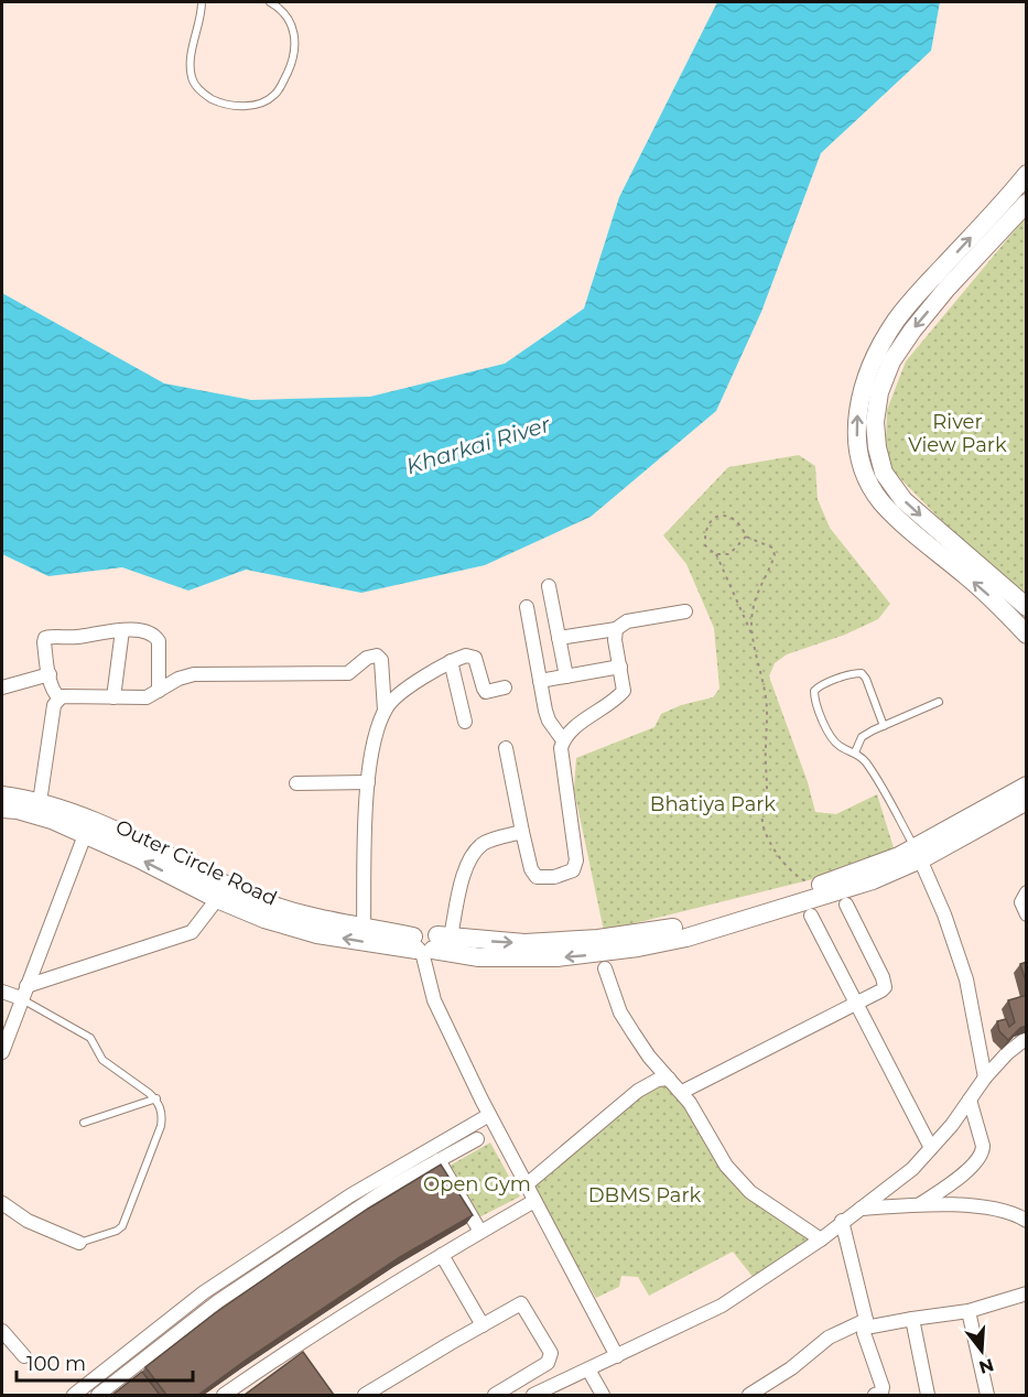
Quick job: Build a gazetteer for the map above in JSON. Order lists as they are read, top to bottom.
{
  "streets": {
    "main road": ["Outer Circle Road"]
  },
  "water": ["Kharkai River"],
  "parks": [
    "River View Park",
    "Bhatiya Park",
    "Open Gym",
    "DBMS Park"
  ],
  "scale_bar": "100 m",
  "north": "bottom"
}
